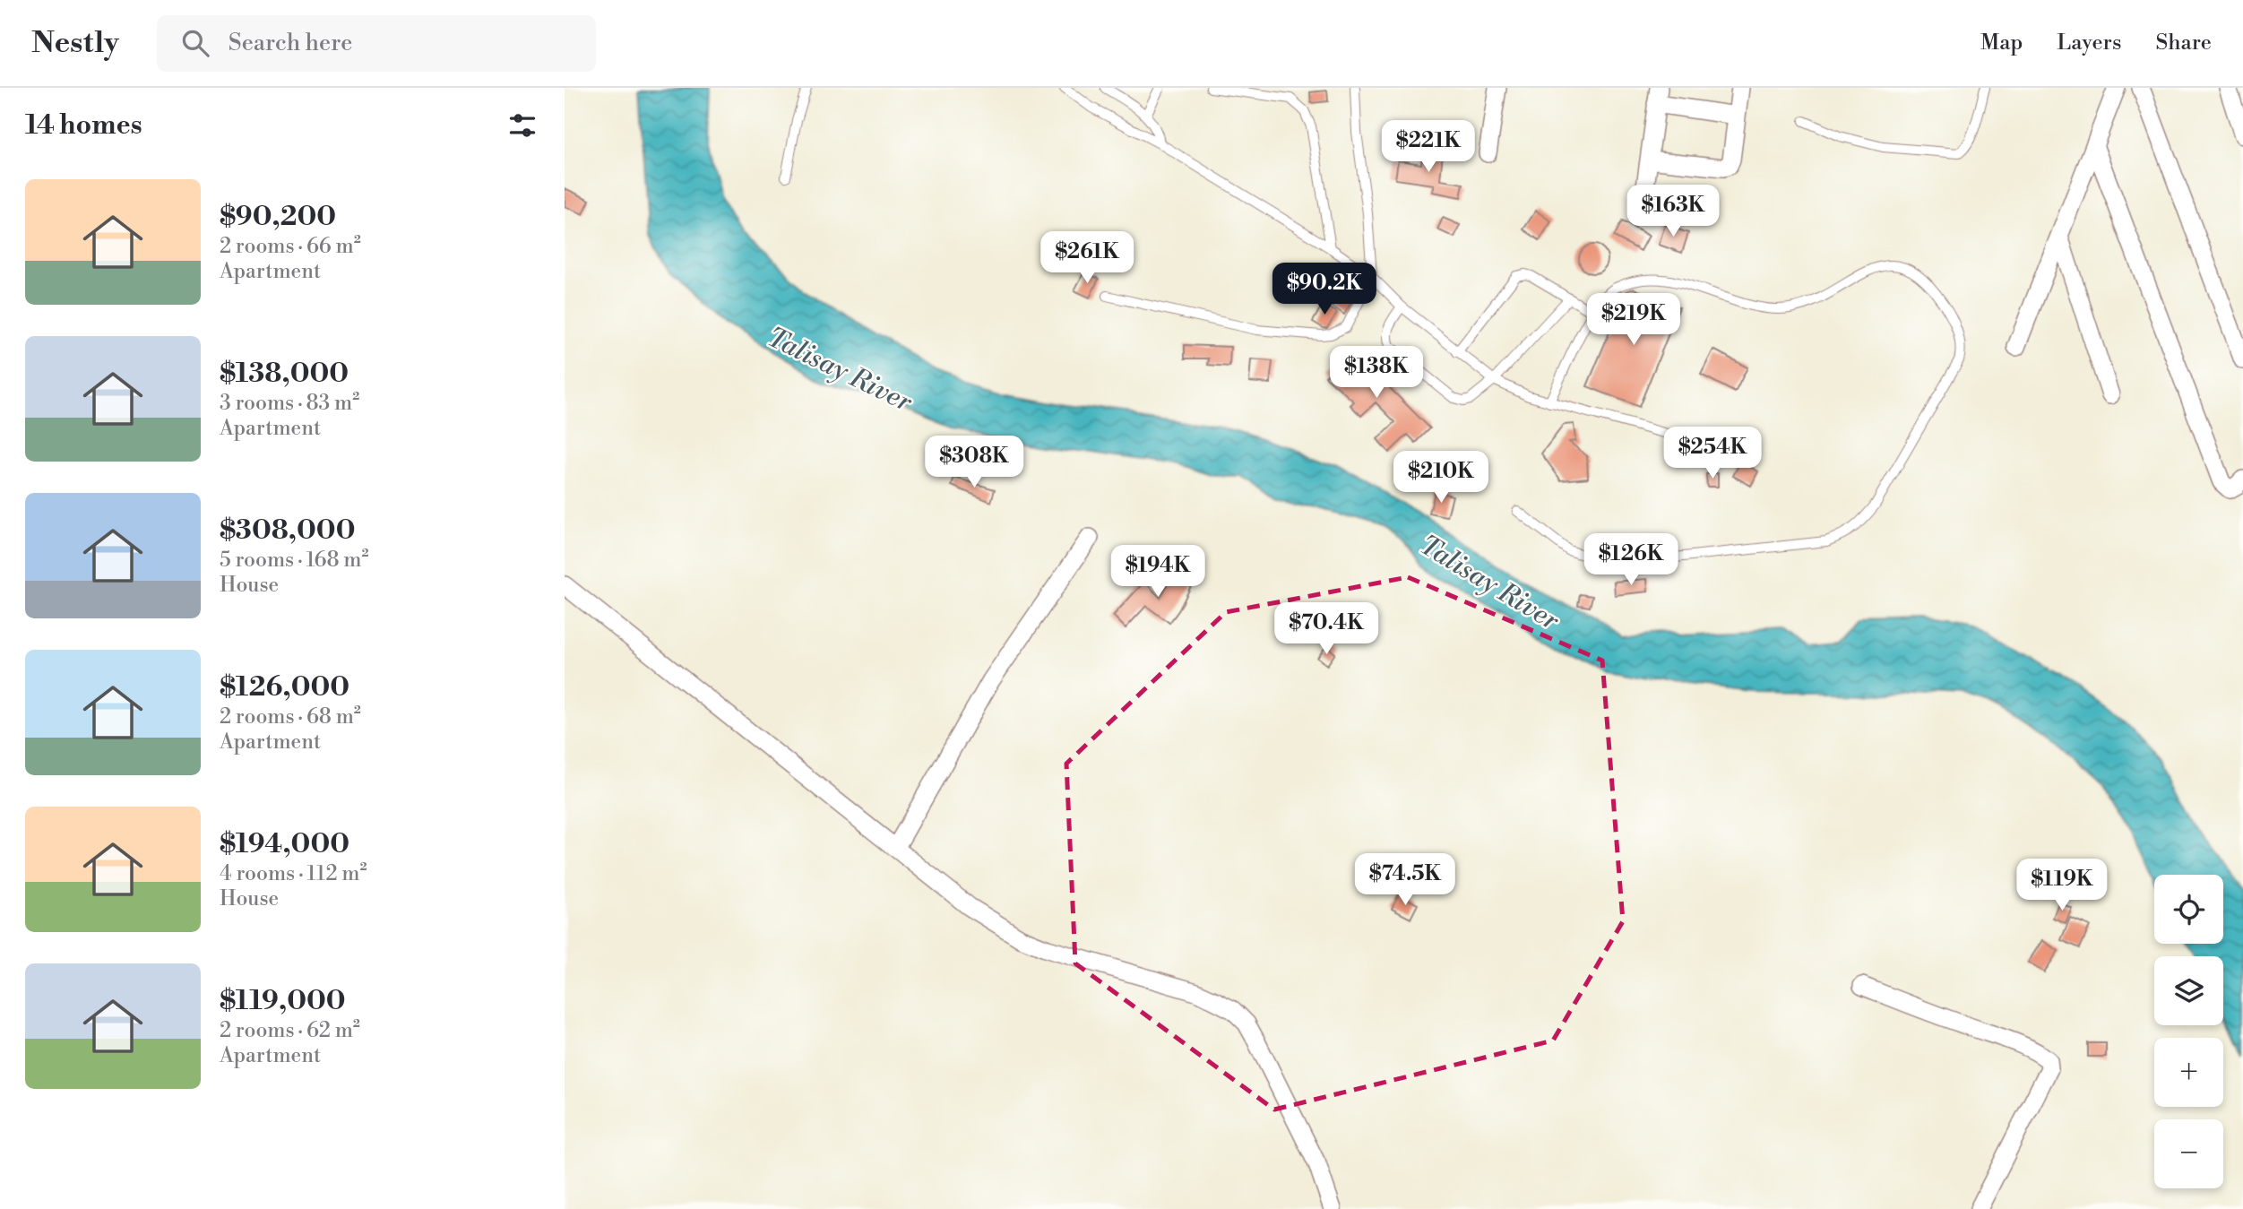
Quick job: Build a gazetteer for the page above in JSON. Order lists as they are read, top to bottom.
{
  "water": ["Talisay River"],
  "page": {
    "header": "Nestly",
    "search": "Search here",
    "nav": ["Map", "Layers", "Share"],
    "heading": "14 homes",
    "price": [
      "$221K",
      "$163K",
      "$261K",
      "$90.2K",
      "$219K",
      "$138K",
      "$254K",
      "$308K",
      "$210K",
      "$126K",
      "$194K",
      "$70.4K",
      "$74.5K",
      "$119K"
    ],
    "list": [
      {
        "name": "$90,200",
        "note": "2 rooms · 66 m² · Apartment"
      },
      {
        "name": "$138,000",
        "note": "3 rooms · 83 m² · Apartment"
      },
      {
        "name": "$308,000",
        "note": "5 rooms · 168 m² · House"
      },
      {
        "name": "$126,000",
        "note": "2 rooms · 68 m² · Apartment"
      },
      {
        "name": "$194,000",
        "note": "4 rooms · 112 m² · House"
      },
      {
        "name": "$119,000",
        "note": "2 rooms · 62 m² · Apartment"
      }
    ],
    "map_buttons": ["+", "−"]
  }
}
